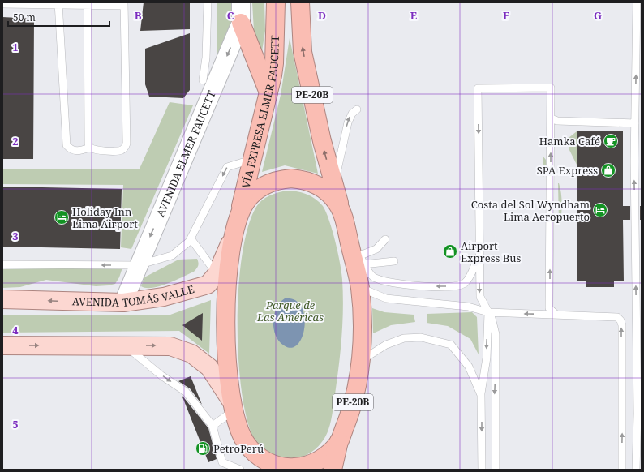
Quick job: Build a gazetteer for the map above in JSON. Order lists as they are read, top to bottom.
{
  "streets": {
    "highway": ["PE-20B", "VÍA EXPRESA ELMER FAUCETT"],
    "main road": ["AVENIDA ELMER FAUCETT", "AVENIDA TOMÁS VALLE"]
  },
  "crossings": [
    ["PE-20B", "VÍA EXPRESA ELMER FAUCETT"],
    ["PE-20B", "AVENIDA TOMÁS VALLE"],
    ["VÍA EXPRESA ELMER FAUCETT", "AVENIDA TOMÁS VALLE"],
    ["AVENIDA ELMER FAUCETT", "AVENIDA TOMÁS VALLE"]
  ],
  "one_way": ["AVENIDA ELMER FAUCETT"],
  "parks": ["Parque de Las Américas"],
  "places": {
    "cafe": ["Hamka Café"],
    "shop": ["SPA Express", "Airport Express Bus"],
    "hotel": ["Costa del Sol Wyndham Lima Aeropuerto", "Holiday Inn Lima Airport"],
    "fuel station": ["PetroPerú"]
  },
  "scale_bar": "50 m",
  "grid": {
    "columns": [
      "B",
      "C",
      "D",
      "E",
      "F",
      "G"
    ],
    "rows": [
      "1",
      "2",
      "3",
      "4",
      "5"
    ]
  }
}
